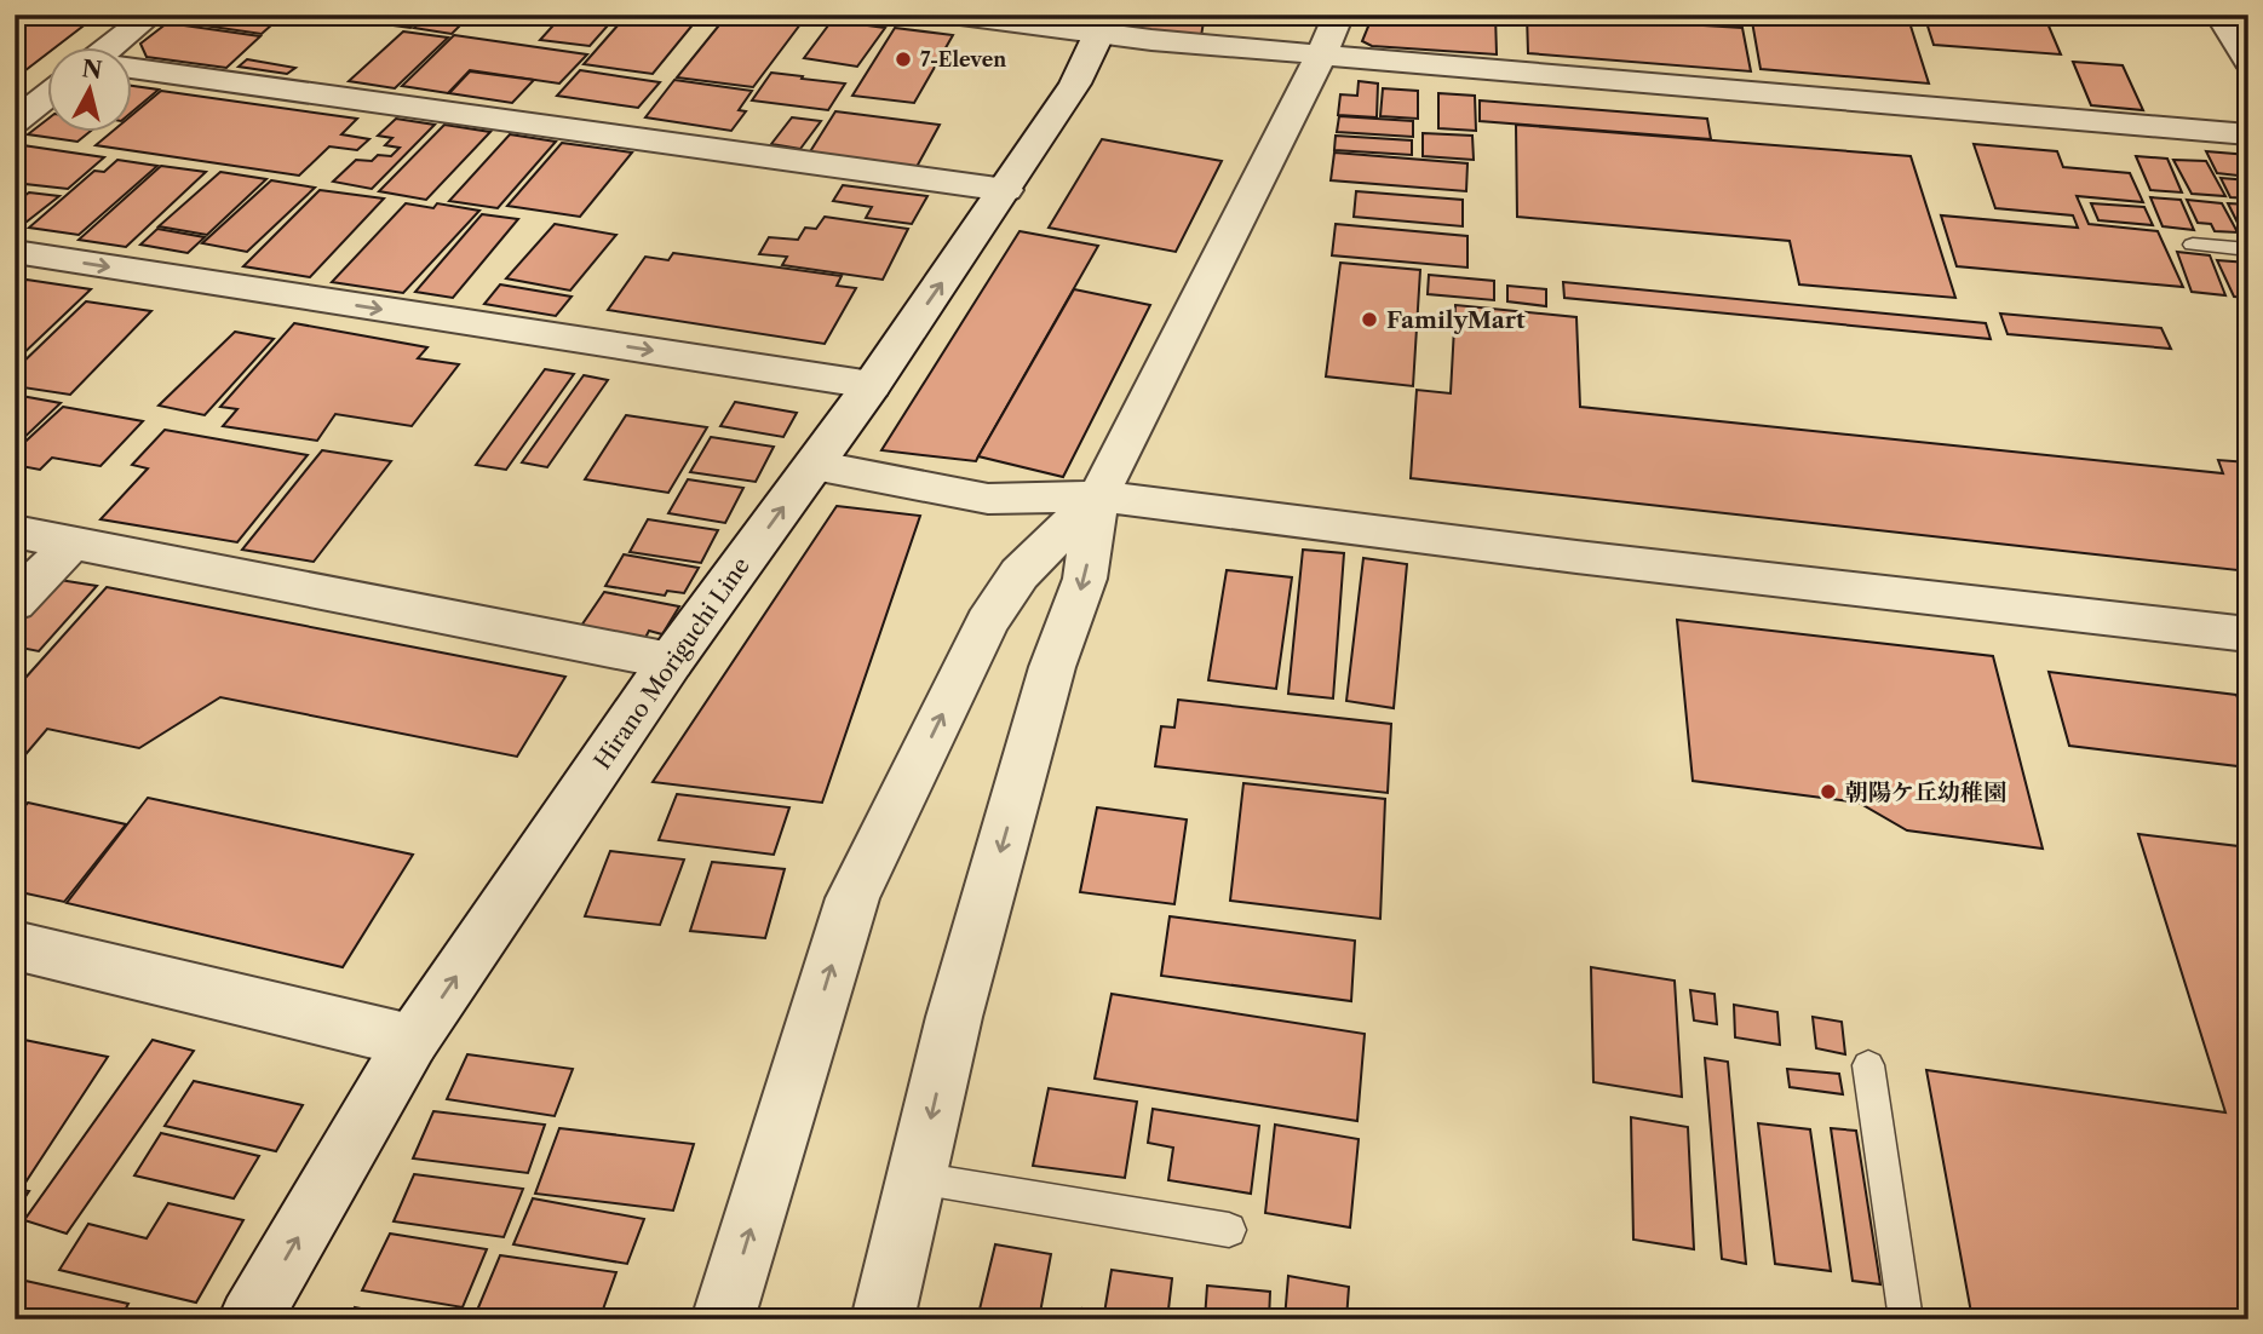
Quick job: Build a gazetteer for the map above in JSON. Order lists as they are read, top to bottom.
{
  "streets": {
    "street": ["Hirano Moriguchi Line"]
  },
  "places": ["7-Eleven", "FamilyMart", "朝陽ケ丘幼稚園"],
  "north": "top"
}
